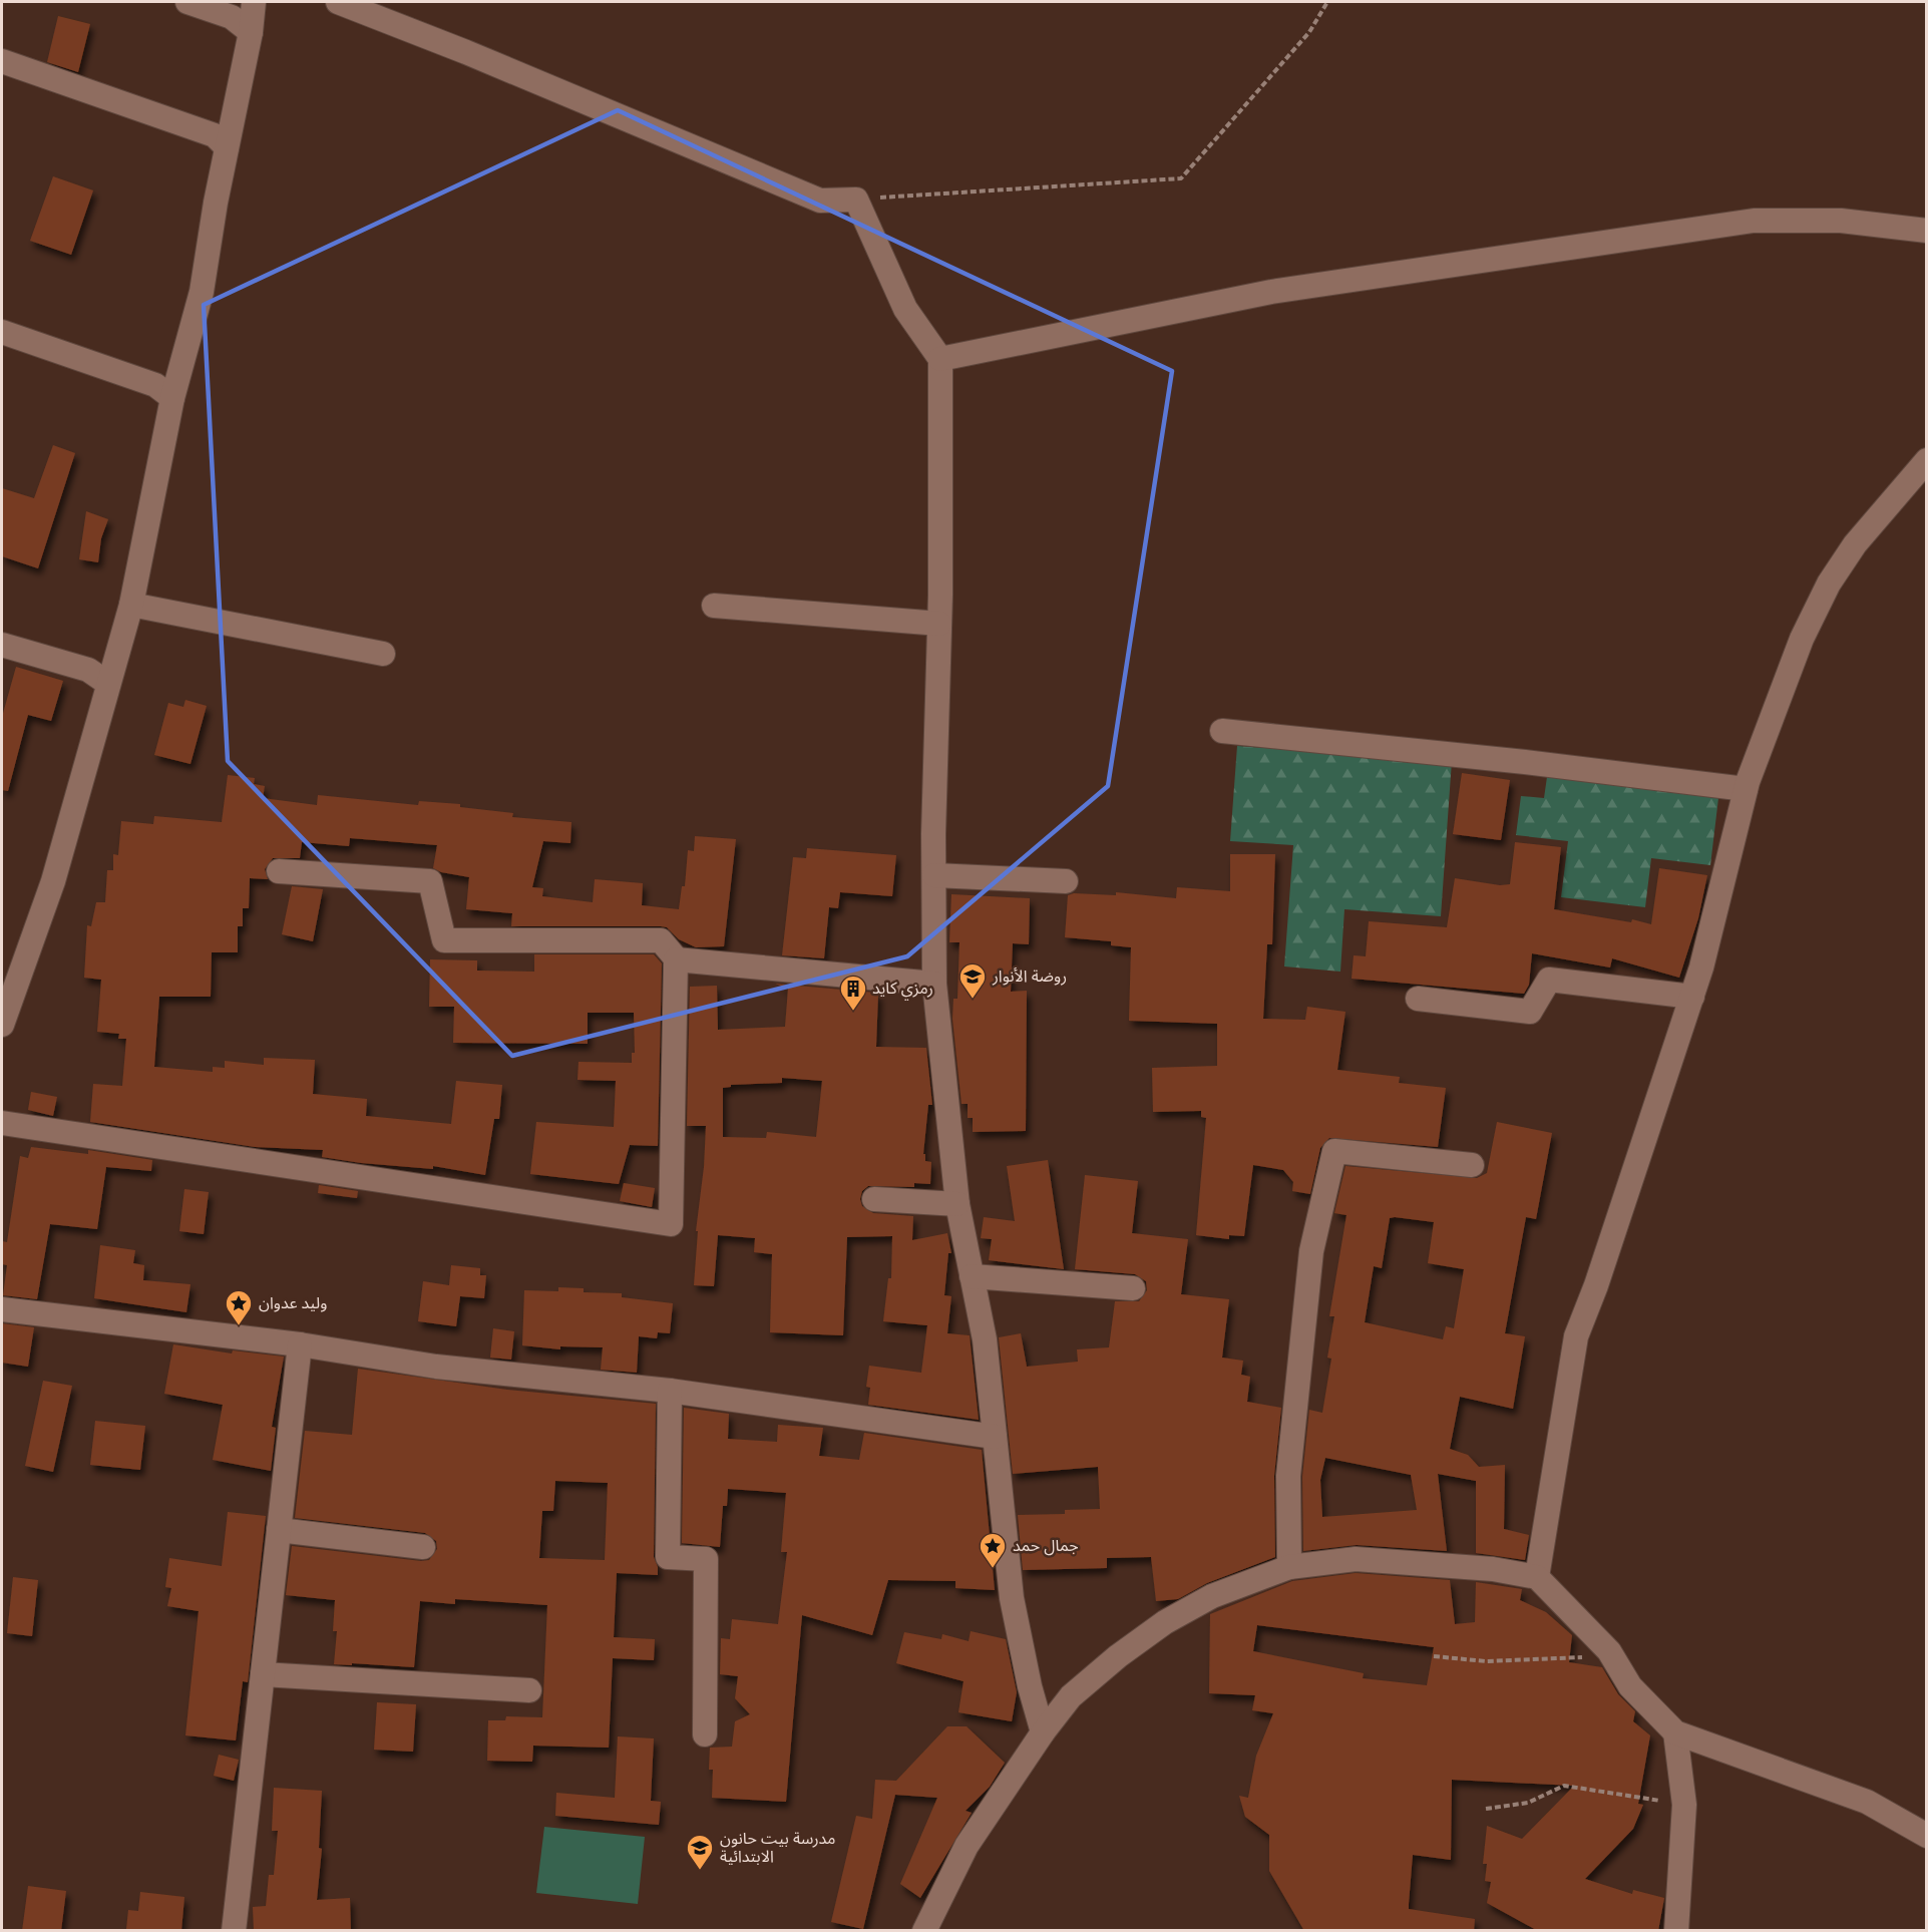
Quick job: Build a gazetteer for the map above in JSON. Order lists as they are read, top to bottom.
{
  "places": {
    "school or university": ["روضة الأنوار", "مدرسة بيت حانون الابتدائية"],
    "building": ["رمزي كايد"],
    "place": ["وليد عدوان", "جمال حمد"]
  }
}
